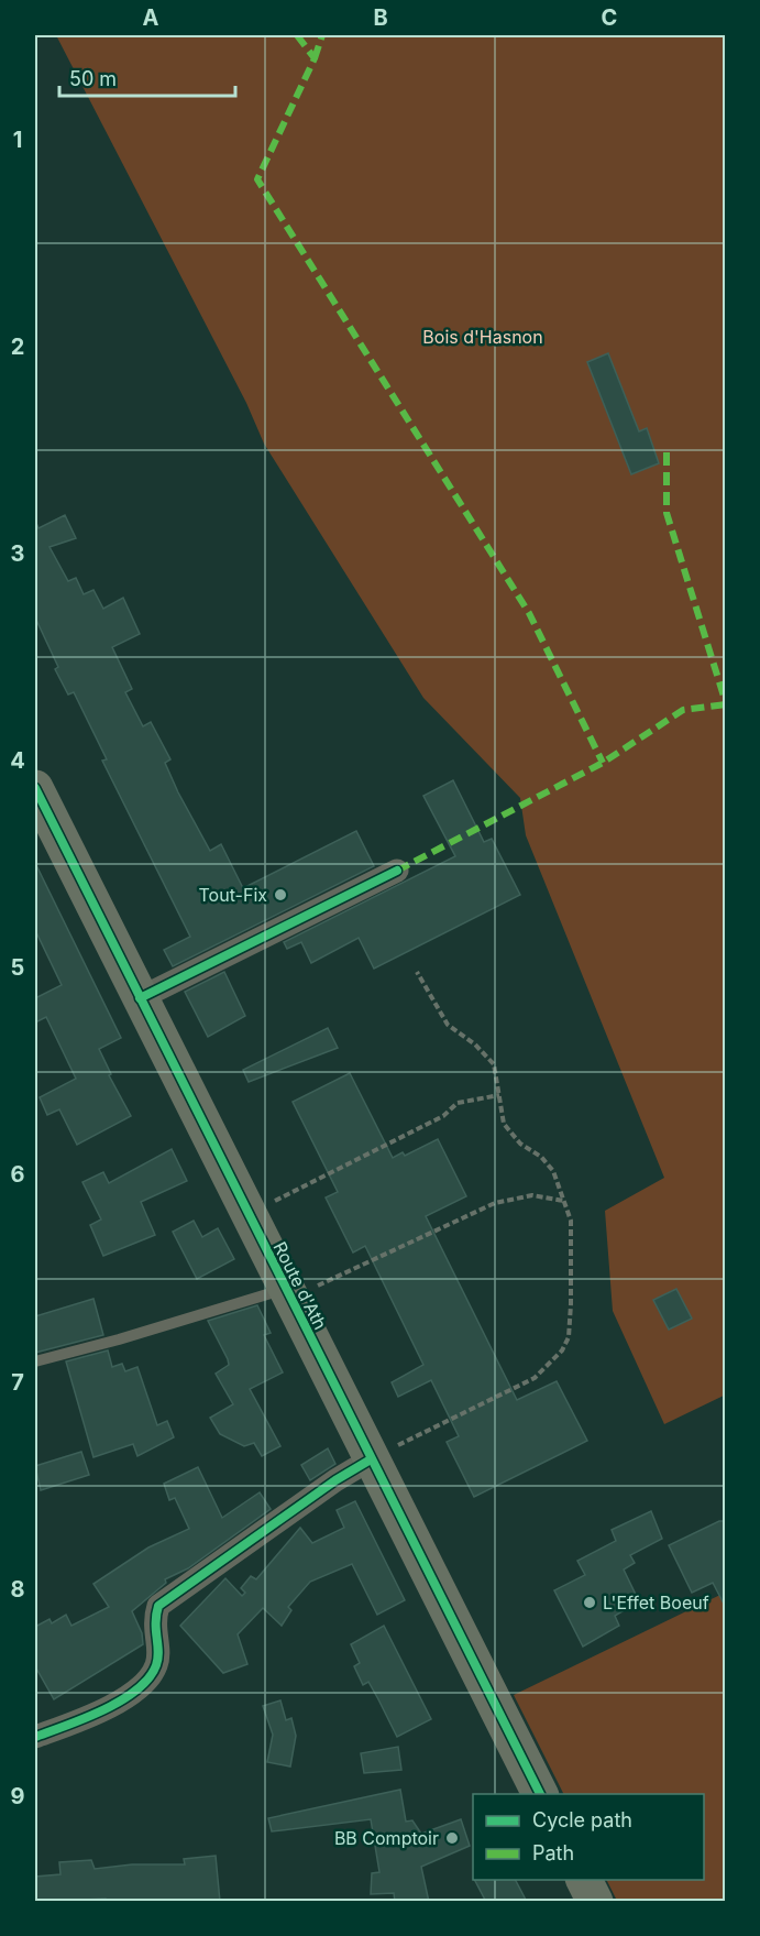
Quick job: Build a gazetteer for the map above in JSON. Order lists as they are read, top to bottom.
{
  "streets": {
    "main road": ["Route d'Ath"]
  },
  "parks": ["Bois d'Hasnon"],
  "places": ["Tout-Fix", "L'Effet Boeuf", "BB Comptoir"],
  "legend": ["Cycle path", "Path"],
  "scale_bar": "50 m",
  "grid": {
    "columns": ["A", "B", "C"],
    "rows": [
      "1",
      "2",
      "3",
      "4",
      "5",
      "6",
      "7",
      "8",
      "9"
    ]
  }
}
